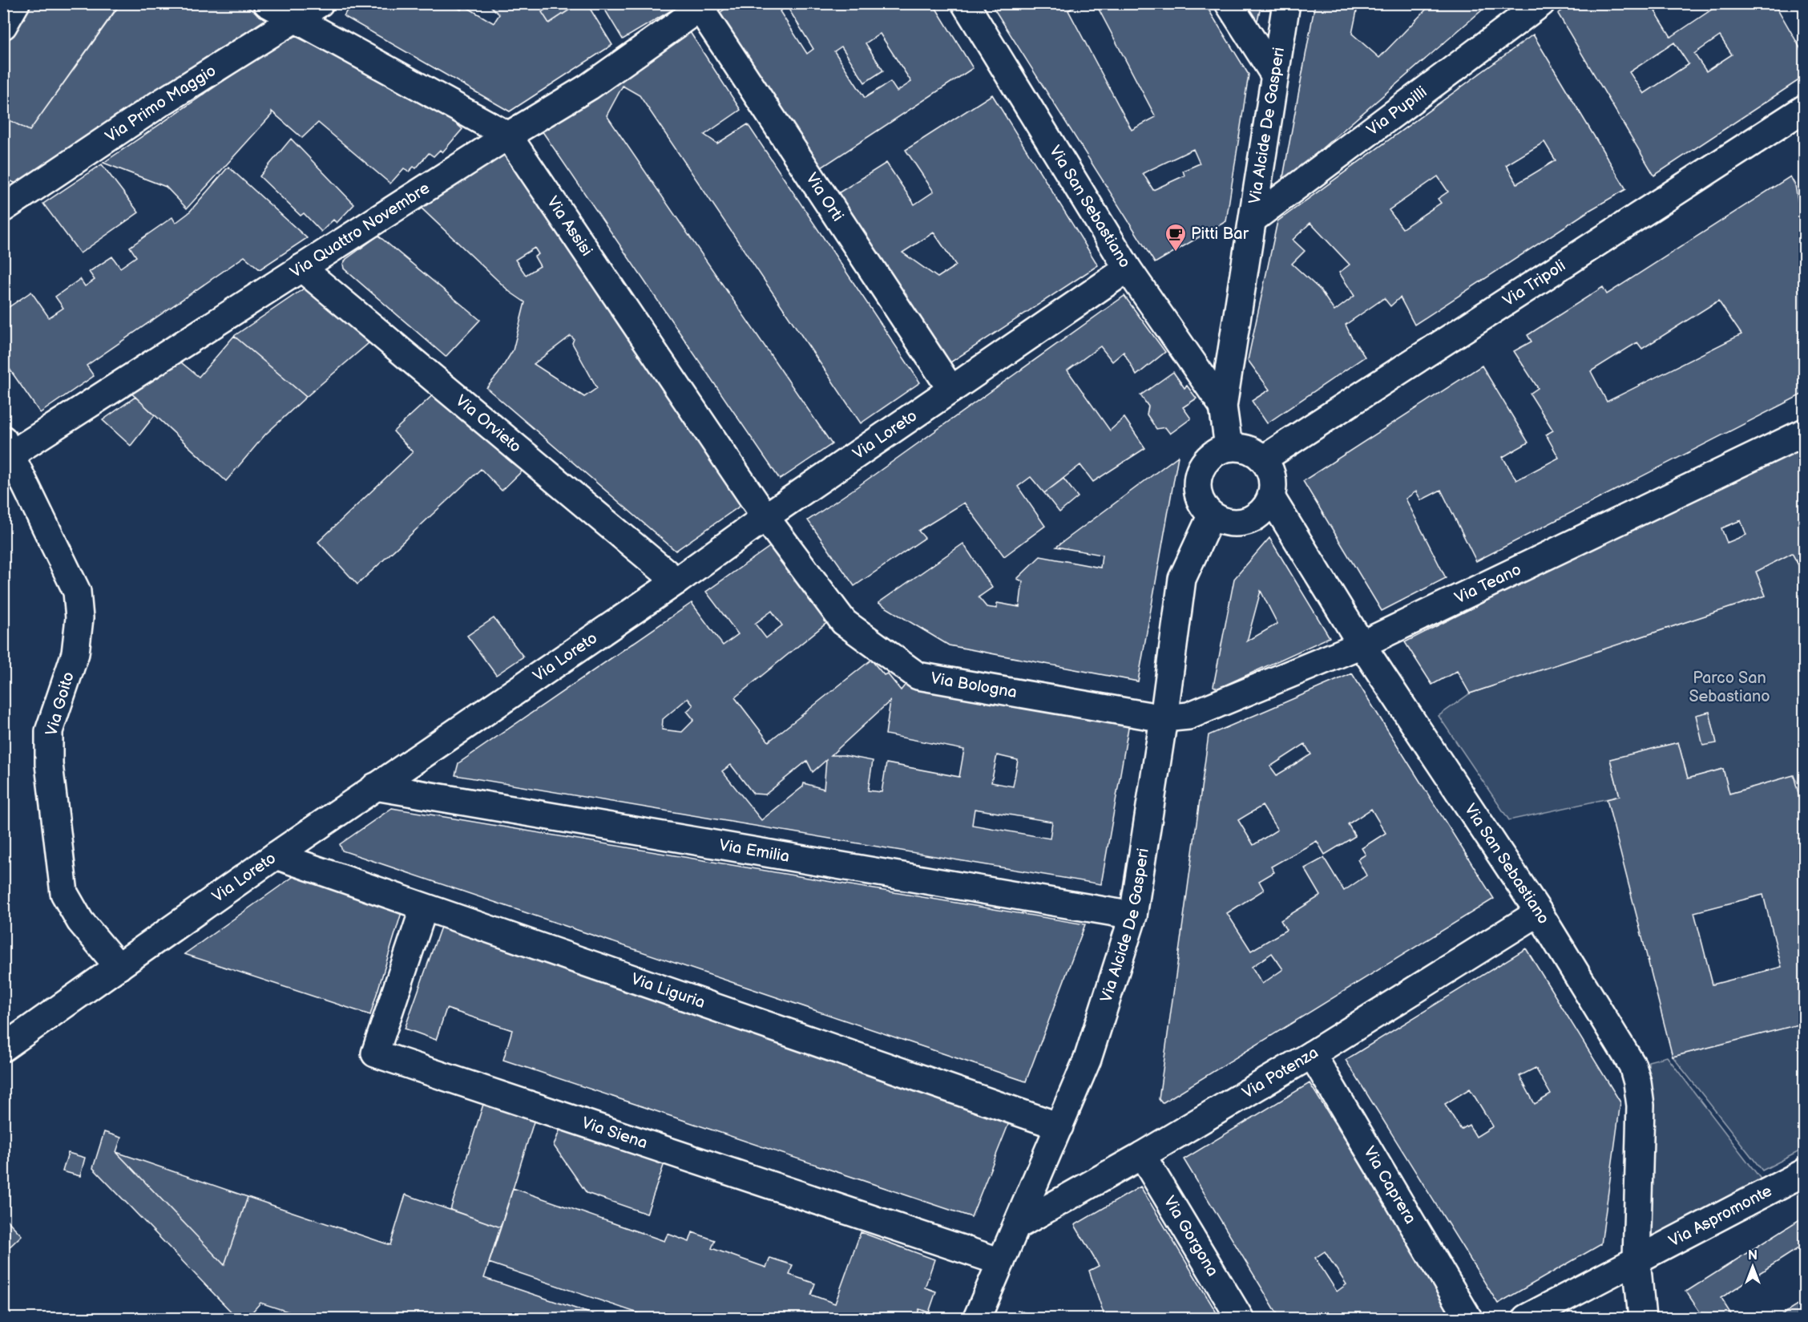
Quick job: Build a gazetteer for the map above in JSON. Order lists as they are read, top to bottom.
{
  "streets": {
    "street": [
      "Via Primo Maggio",
      "Via Pupilli",
      "Via Alcide De Gasperi",
      "Via Orti",
      "Via San Sebastiano",
      "Via Assisi",
      "Via Quattro Novembre",
      "Via Tripoli",
      "Via Orvieto",
      "Via Loreto",
      "Via Teano",
      "Via Bologna",
      "Via Goito",
      "Via Emilia",
      "Via Liguria",
      "Via Potenza",
      "Via Siena",
      "Via Caprera",
      "Via Aspromonte",
      "Via Gorgona"
    ]
  },
  "crossings": [
    ["Via Primo Maggio", "Via Assisi"],
    ["Via Pupilli", "Via Alcide De Gasperi"],
    ["Via Alcide De Gasperi", "Via San Sebastiano"],
    ["Via Alcide De Gasperi", "Via Tripoli"],
    ["Via Alcide De Gasperi", "Via Teano"],
    ["Via Alcide De Gasperi", "Via Bologna"],
    ["Via Alcide De Gasperi", "Via Emilia"],
    ["Via Alcide De Gasperi", "Via Liguria"],
    ["Via Alcide De Gasperi", "Via Potenza"],
    ["Via Alcide De Gasperi", "Via Siena"],
    ["Via Orti", "Via Quattro Novembre"],
    ["Via Orti", "Via Loreto"],
    ["Via San Sebastiano", "Via Tripoli"],
    ["Via San Sebastiano", "Via Loreto"],
    ["Via San Sebastiano", "Via Teano"],
    ["Via San Sebastiano", "Via Potenza"],
    ["Via San Sebastiano", "Via Aspromonte"],
    ["Via Assisi", "Via Quattro Novembre"],
    ["Via Assisi", "Via Loreto"],
    ["Via Assisi", "Via Bologna"],
    ["Via Quattro Novembre", "Via Orvieto"],
    ["Via Quattro Novembre", "Via Goito"],
    ["Via Orvieto", "Via Loreto"],
    ["Via Loreto", "Via Bologna"],
    ["Via Loreto", "Via Goito"],
    ["Via Loreto", "Via Emilia"],
    ["Via Loreto", "Via Liguria"],
    ["Via Teano", "Via Bologna"],
    ["Via Liguria", "Via Siena"],
    ["Via Potenza", "Via Caprera"],
    ["Via Potenza", "Via Gorgona"]
  ],
  "parks": ["Parco San Sebastiano"],
  "places": {
    "cafe": ["Pitti Bar"]
  },
  "north": "top"
}
